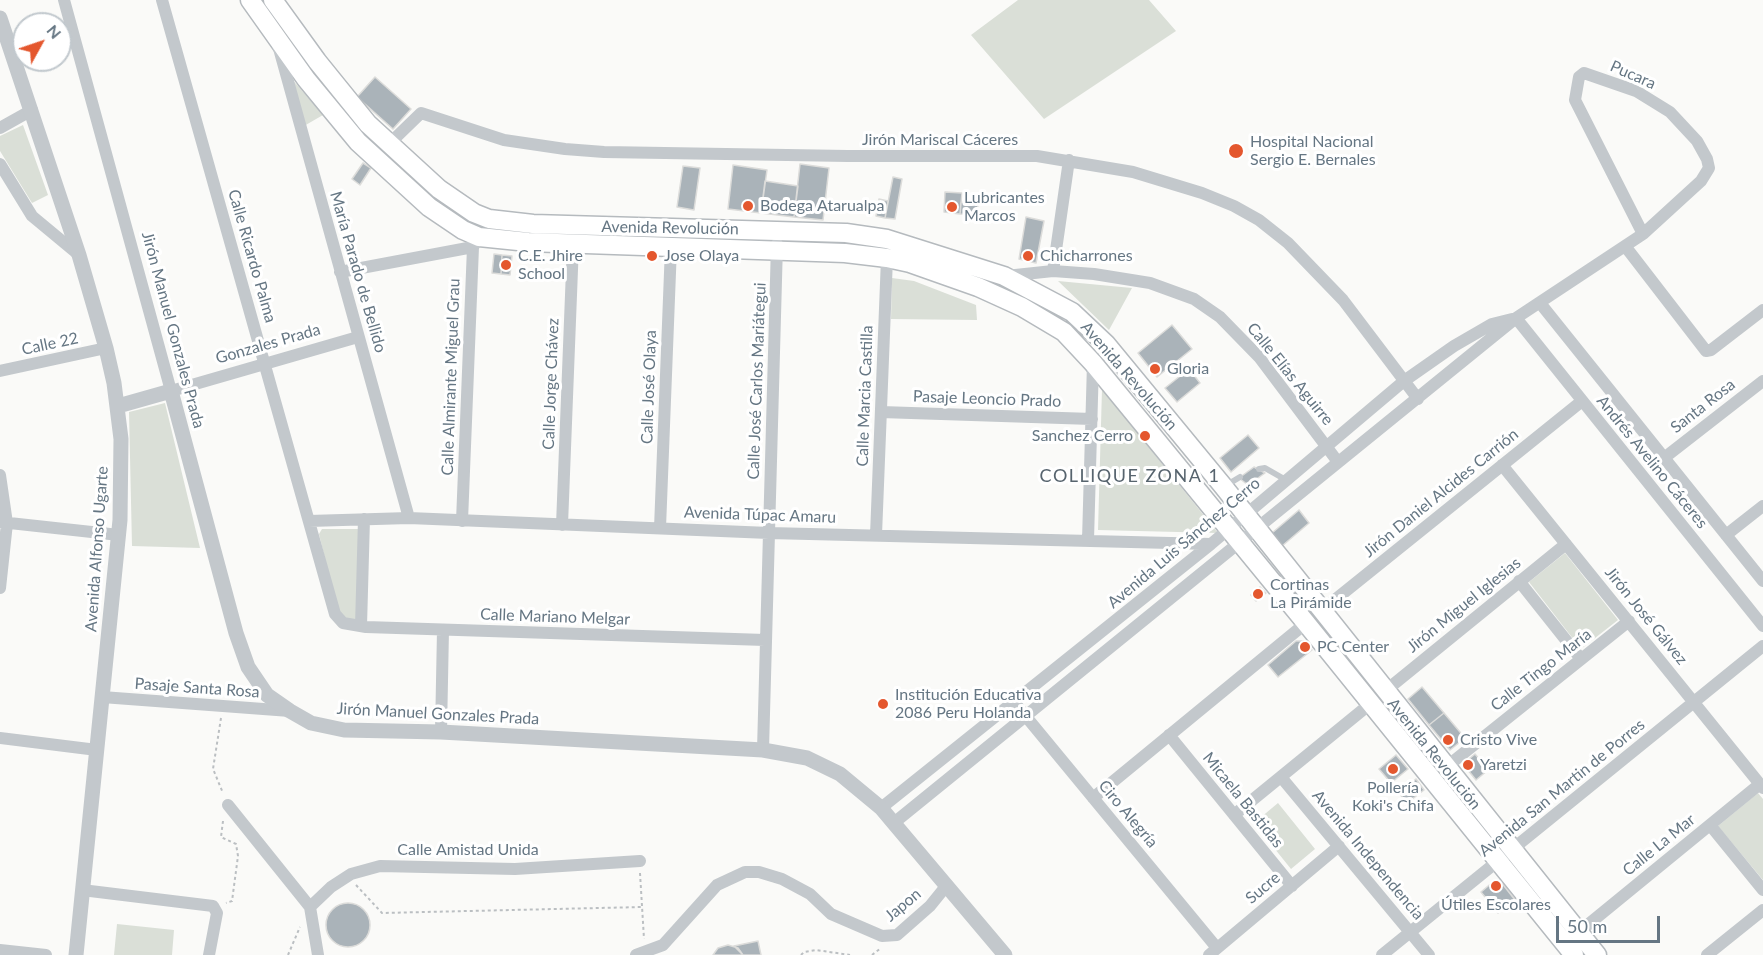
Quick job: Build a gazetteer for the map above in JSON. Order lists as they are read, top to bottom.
{
  "streets": {
    "main road": ["Avenida Revolución"],
    "street": [
      "Pucara",
      "Jirón Mariscal Cáceres",
      "Calle Ricardo Palma",
      "María Parado de Bellido",
      "Jirón Manuel Gonzales Prada",
      "Calle 22",
      "Gonzales Prada",
      "Calle Elías Aguirre",
      "Calle Almirante Miguel Grau",
      "Calle José Carlos Mariátegui",
      "Calle Jorge Chávez",
      "Calle José Olaya",
      "Calle Marcia Castilla",
      "Pasaje Leoncio Prado",
      "Santa Rosa",
      "Andrés Avelino Cáceres",
      "Jirón Daniel Alcides Carrión",
      "Avenida Túpac Amaru",
      "Avenida Luis Sánchez Cerro",
      "Avenida Alfonso Ugarte",
      "Jirón Miguel Iglesias",
      "Jirón José Gálvez",
      "Calle Mariano Melgar",
      "Calle Tingo María",
      "Pasaje Santa Rosa",
      "Avenida San Martin de Porres",
      "Micaela Bastidas",
      "Ciro Alegría",
      "Calle La Mar",
      "Calle Amistad Unida",
      "Avenida Independencia",
      "Sucre",
      "Japon"
    ]
  },
  "crossings": [
    ["Pucara", "Avenida Luis Sánchez Cerro"],
    ["Jirón Mariscal Cáceres", "Avenida Revolución"],
    ["Jirón Mariscal Cáceres", "Avenida Luis Sánchez Cerro"],
    ["Avenida Revolución", "María Parado de Bellido"],
    ["Avenida Revolución", "Calle Elías Aguirre"],
    ["Avenida Revolución", "Calle Almirante Miguel Grau"],
    ["Avenida Revolución", "Calle José Carlos Mariátegui"],
    ["Avenida Revolución", "Calle Jorge Chávez"],
    ["Avenida Revolución", "Calle José Olaya"],
    ["Avenida Revolución", "Calle Marcia Castilla"],
    ["Avenida Revolución", "Jirón Daniel Alcides Carrión"],
    ["Avenida Revolución", "Avenida Luis Sánchez Cerro"],
    ["Avenida Revolución", "Jirón Miguel Iglesias"],
    ["Avenida Revolución", "Calle Tingo María"],
    ["Avenida Revolución", "Avenida San Martin de Porres"],
    ["Avenida Revolución", "Calle La Mar"],
    ["Calle Ricardo Palma", "Gonzales Prada"],
    ["Calle Ricardo Palma", "Avenida Túpac Amaru"],
    ["Calle Ricardo Palma", "Calle Mariano Melgar"],
    ["María Parado de Bellido", "Gonzales Prada"],
    ["María Parado de Bellido", "Avenida Túpac Amaru"],
    ["Jirón Manuel Gonzales Prada", "Gonzales Prada"],
    ["Jirón Manuel Gonzales Prada", "Calle José Carlos Mariátegui"],
    ["Jirón Manuel Gonzales Prada", "Avenida Luis Sánchez Cerro"],
    ["Jirón Manuel Gonzales Prada", "Pasaje Santa Rosa"],
    ["Jirón Manuel Gonzales Prada", "Japon"],
    ["Calle 22", "Avenida Alfonso Ugarte"],
    ["Gonzales Prada", "Avenida Alfonso Ugarte"],
    ["Calle Elías Aguirre", "Avenida Luis Sánchez Cerro"],
    ["Calle Almirante Miguel Grau", "Avenida Túpac Amaru"],
    ["Calle José Carlos Mariátegui", "Avenida Túpac Amaru"],
    ["Calle José Carlos Mariátegui", "Calle Mariano Melgar"],
    ["Calle Jorge Chávez", "Avenida Túpac Amaru"],
    ["Calle José Olaya", "Avenida Túpac Amaru"],
    ["Calle Marcia Castilla", "Pasaje Leoncio Prado"],
    ["Calle Marcia Castilla", "Avenida Túpac Amaru"],
    ["Santa Rosa", "Andrés Avelino Cáceres"],
    ["Andrés Avelino Cáceres", "Jirón Daniel Alcides Carrión"],
    ["Andrés Avelino Cáceres", "Avenida Luis Sánchez Cerro"],
    ["Jirón Daniel Alcides Carrión", "Jirón José Gálvez"],
    ["Avenida Túpac Amaru", "Avenida Luis Sánchez Cerro"],
    ["Avenida Luis Sánchez Cerro", "Ciro Alegría"],
    ["Avenida Alfonso Ugarte", "Pasaje Santa Rosa"],
    ["Jirón Miguel Iglesias", "Jirón José Gálvez"],
    ["Jirón Miguel Iglesias", "Micaela Bastidas"],
    ["Jirón Miguel Iglesias", "Avenida Independencia"],
    ["Jirón José Gálvez", "Calle Tingo María"],
    ["Jirón José Gálvez", "Avenida San Martin de Porres"],
    ["Jirón José Gálvez", "Calle La Mar"],
    ["Avenida San Martin de Porres", "Avenida Independencia"],
    ["Micaela Bastidas", "Sucre"],
    ["Ciro Alegría", "Sucre"],
    ["Avenida Independencia", "Sucre"]
  ],
  "districts": ["COLLIQUE ZONA 1"],
  "places": [
    "Hospital Nacional Sergio E. Bernales",
    "Bodega Atarualpa",
    "Lubricantes Marcos",
    "Jose Olaya",
    "Chicharrones",
    "C.E. Jhire School",
    "Gloria",
    "Sanchez Cerro",
    "Cortinas La Pirámide",
    "PC Center",
    "Institución Educativa 2086 Peru Holanda",
    "Cristo Vive",
    "Yaretzi",
    "Pollería Koki's Chifa",
    "Útiles Escolares"
  ],
  "scale_bar": "50 m",
  "north": "top right"
}
